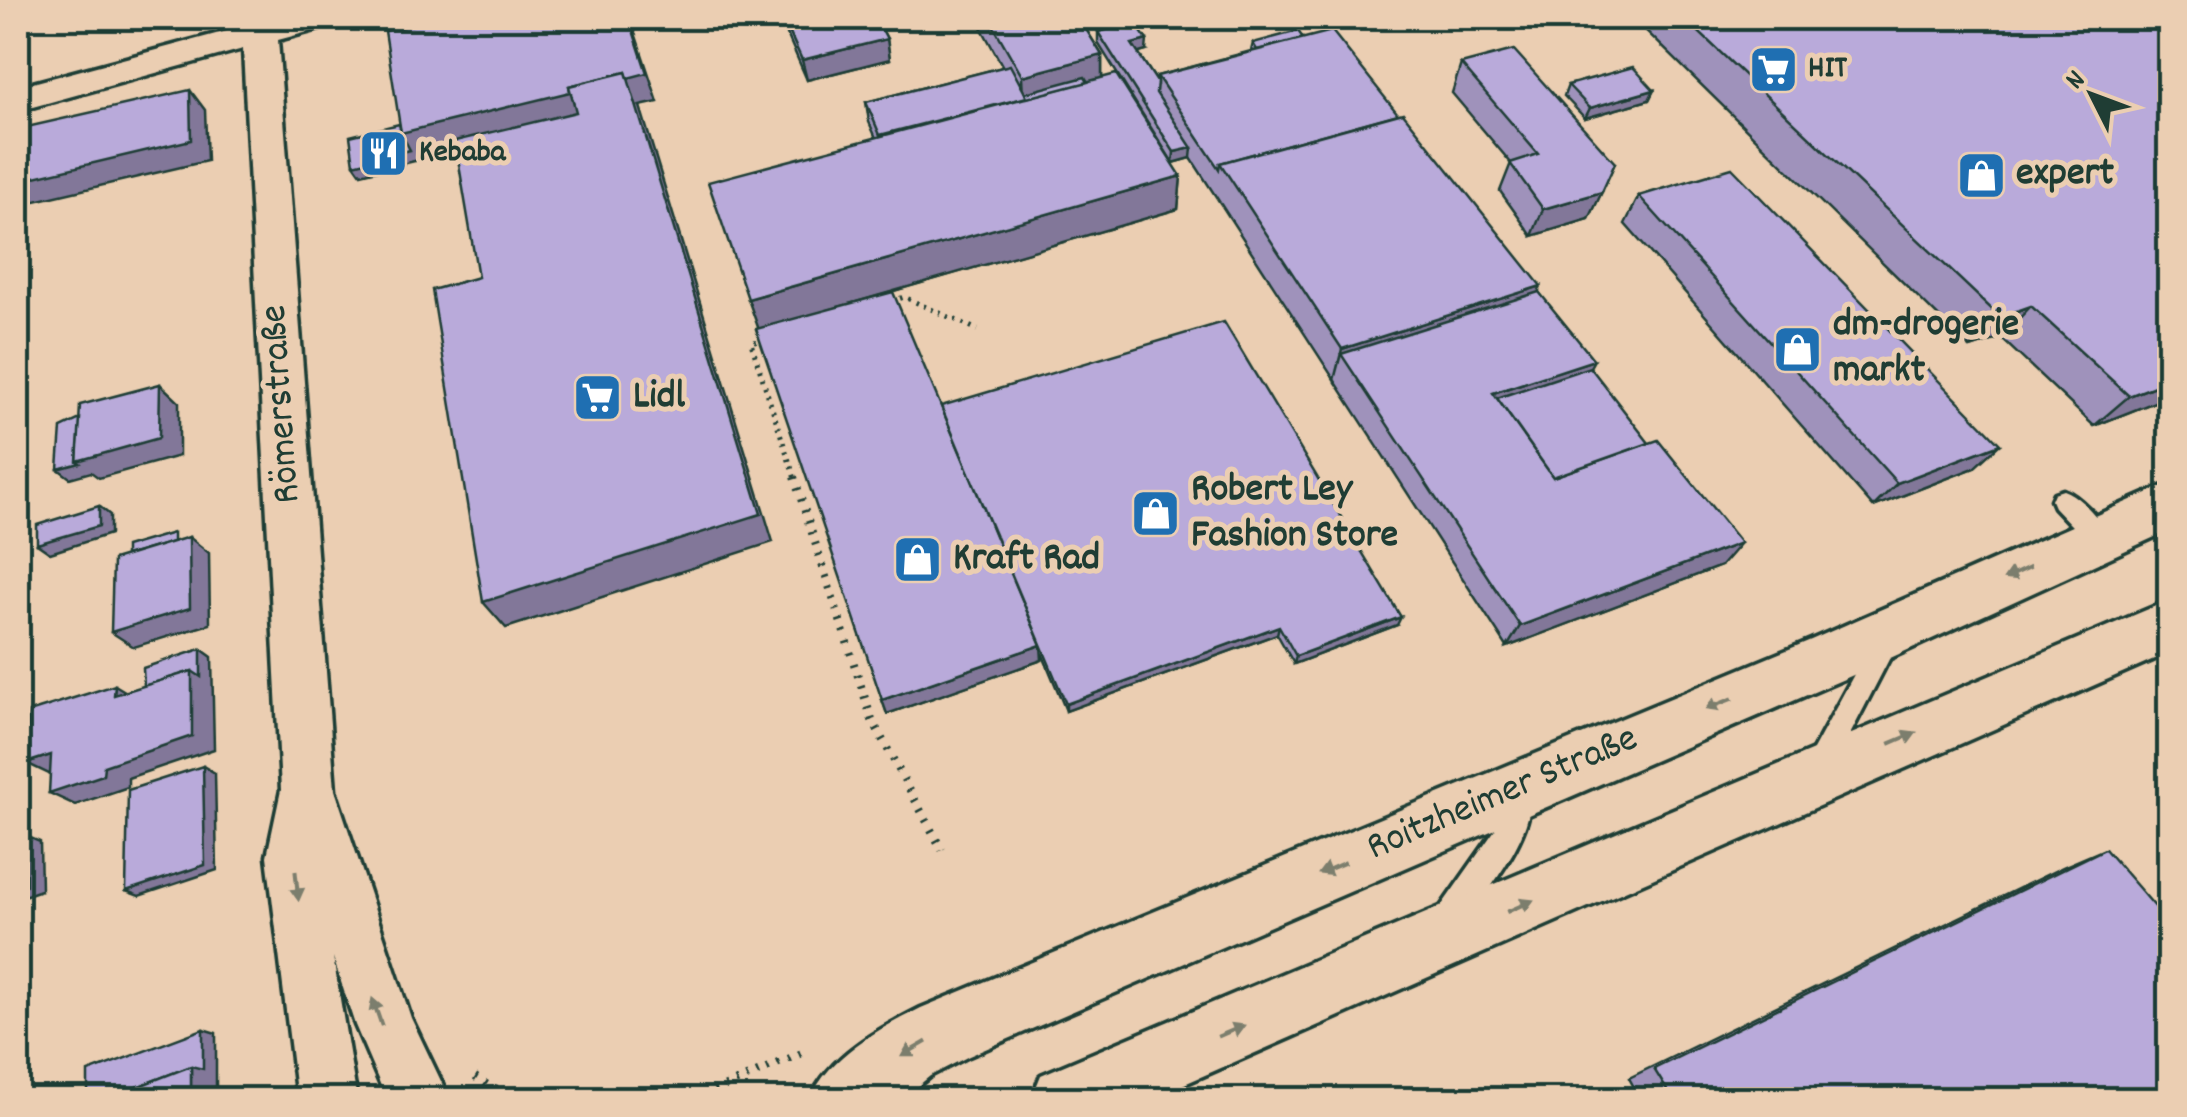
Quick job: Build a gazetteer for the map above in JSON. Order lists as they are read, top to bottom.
{
  "streets": {
    "street": ["Römerstraße", "Roitzheimer Straße"]
  },
  "places": {
    "supermarket": ["HIT", "Lidl"],
    "restaurant": ["Kebaba"],
    "shop": [
      "expert",
      "dm-drogerie markt",
      "Robert Ley Fashion Store",
      "Kraft Rad"
    ]
  },
  "north": "top left"
}
